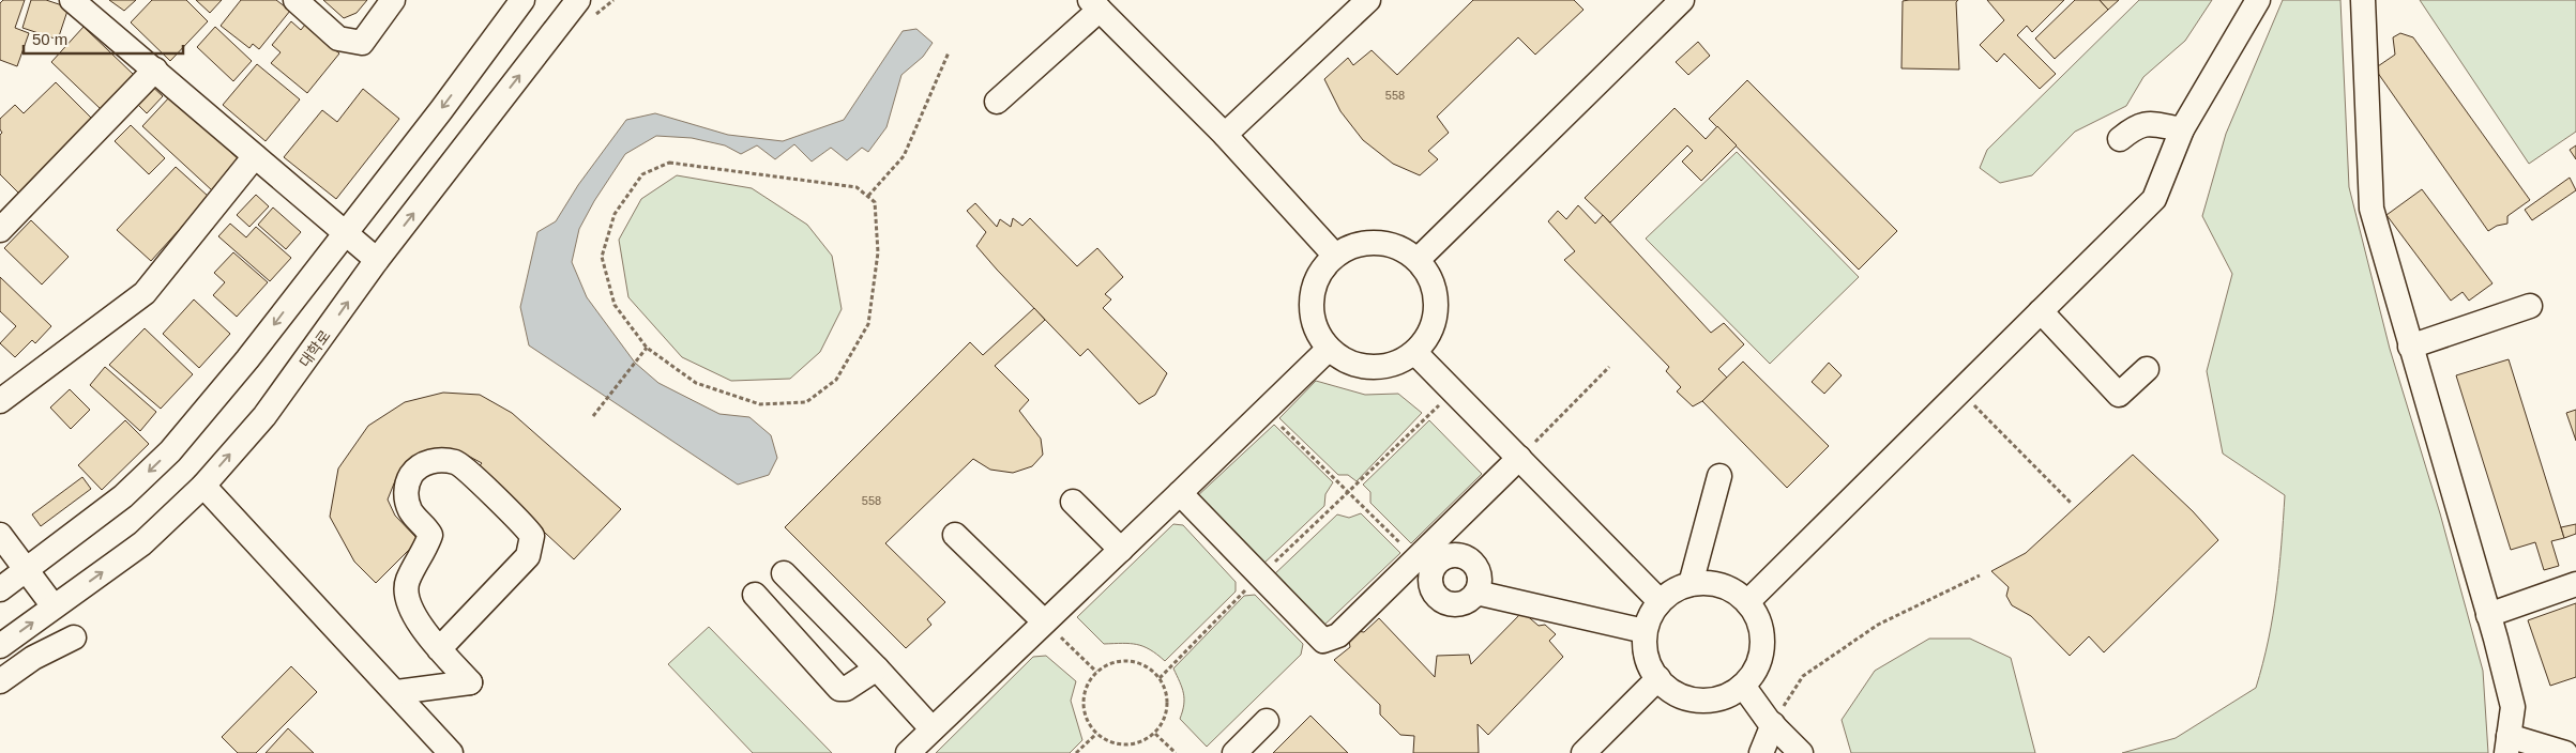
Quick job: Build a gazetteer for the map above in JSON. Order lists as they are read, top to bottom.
{
  "streets": {
    "street": ["대학로"]
  },
  "house_numbers": ["558", "558"],
  "scale_bar": "50 m"
}
